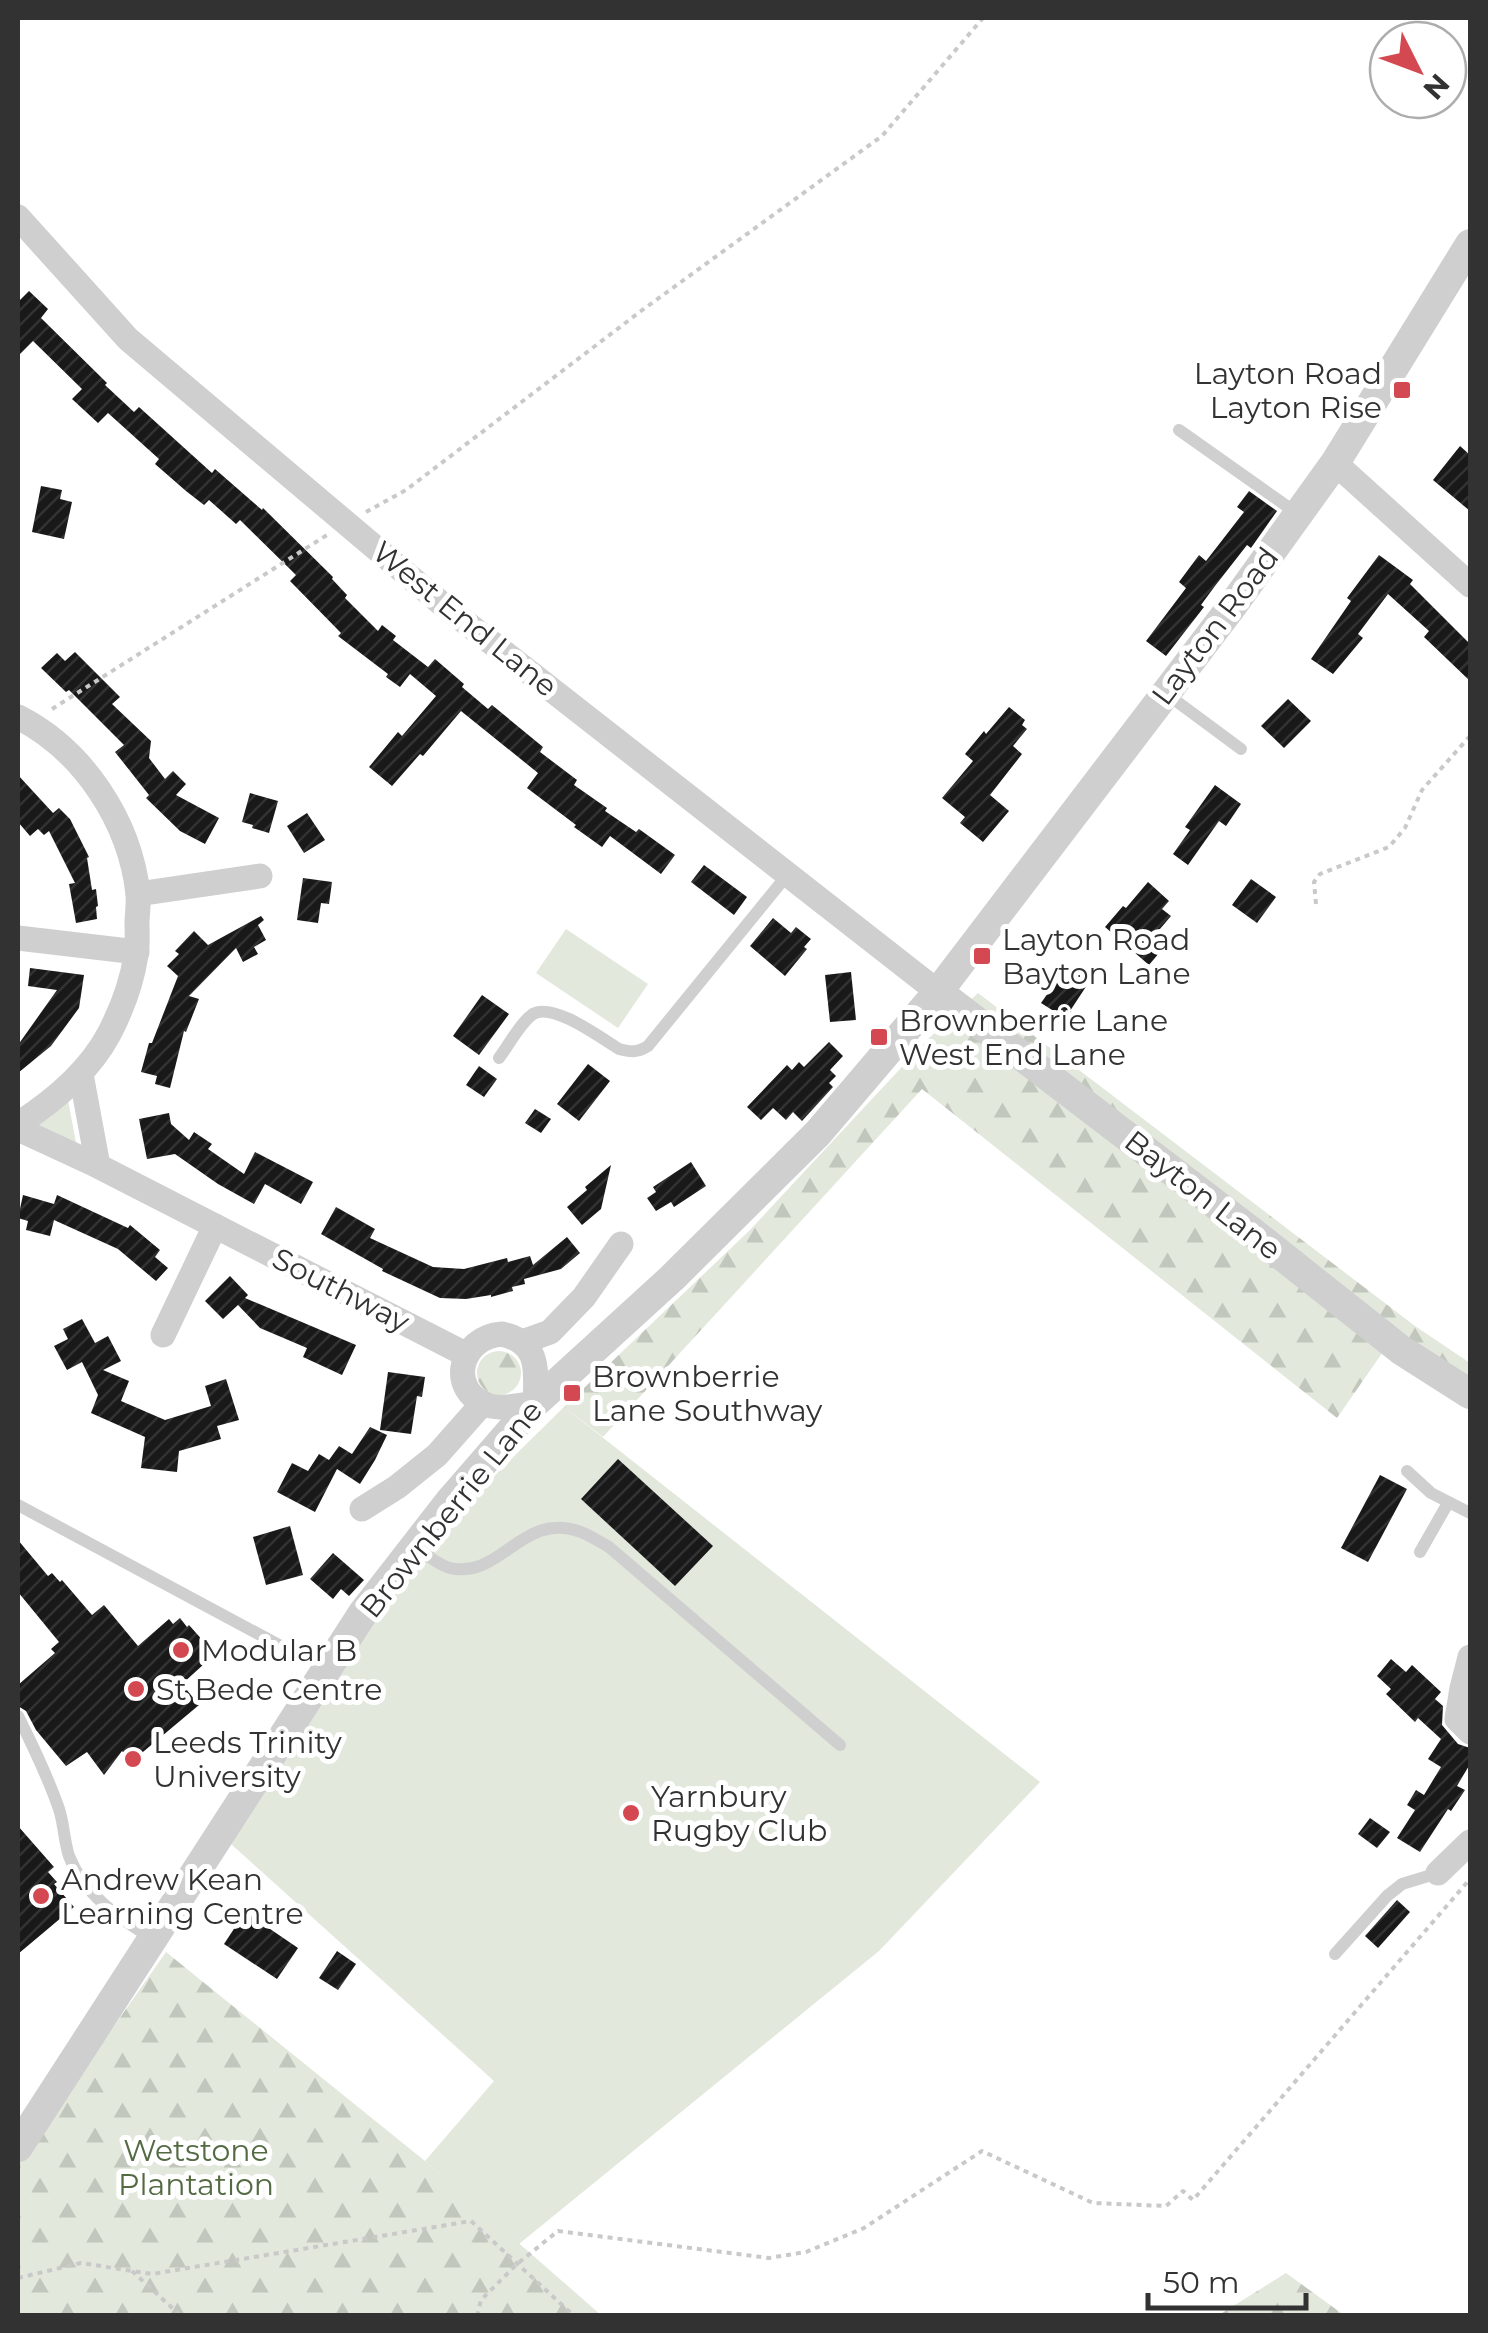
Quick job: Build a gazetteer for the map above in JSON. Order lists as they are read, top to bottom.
{
  "streets": {
    "street": [
      "West End Lane",
      "Layton Road",
      "Bayton Lane",
      "Southway",
      "Brownberrie Lane"
    ]
  },
  "crossings": [
    ["West End Lane", "Layton Road"],
    ["West End Lane", "Bayton Lane"],
    ["West End Lane", "Brownberrie Lane"],
    ["Layton Road", "Bayton Lane"],
    ["Layton Road", "Brownberrie Lane"],
    ["Bayton Lane", "Brownberrie Lane"],
    ["Southway", "Brownberrie Lane"]
  ],
  "parks": ["Wetstone Plantation"],
  "places": {
    "transit": [
      "Layton Road Layton Rise",
      "Layton Road Bayton Lane",
      "Brownberrie Lane West End Lane",
      "Brownberrie Lane Southway"
    ],
    "other": [
      "Modular B",
      "St Bede Centre",
      "Leeds Trinity University",
      "Yarnbury Rugby Club",
      "Andrew Kean Learning Centre"
    ]
  },
  "scale_bar": "50 m",
  "north": "bottom right"
}
